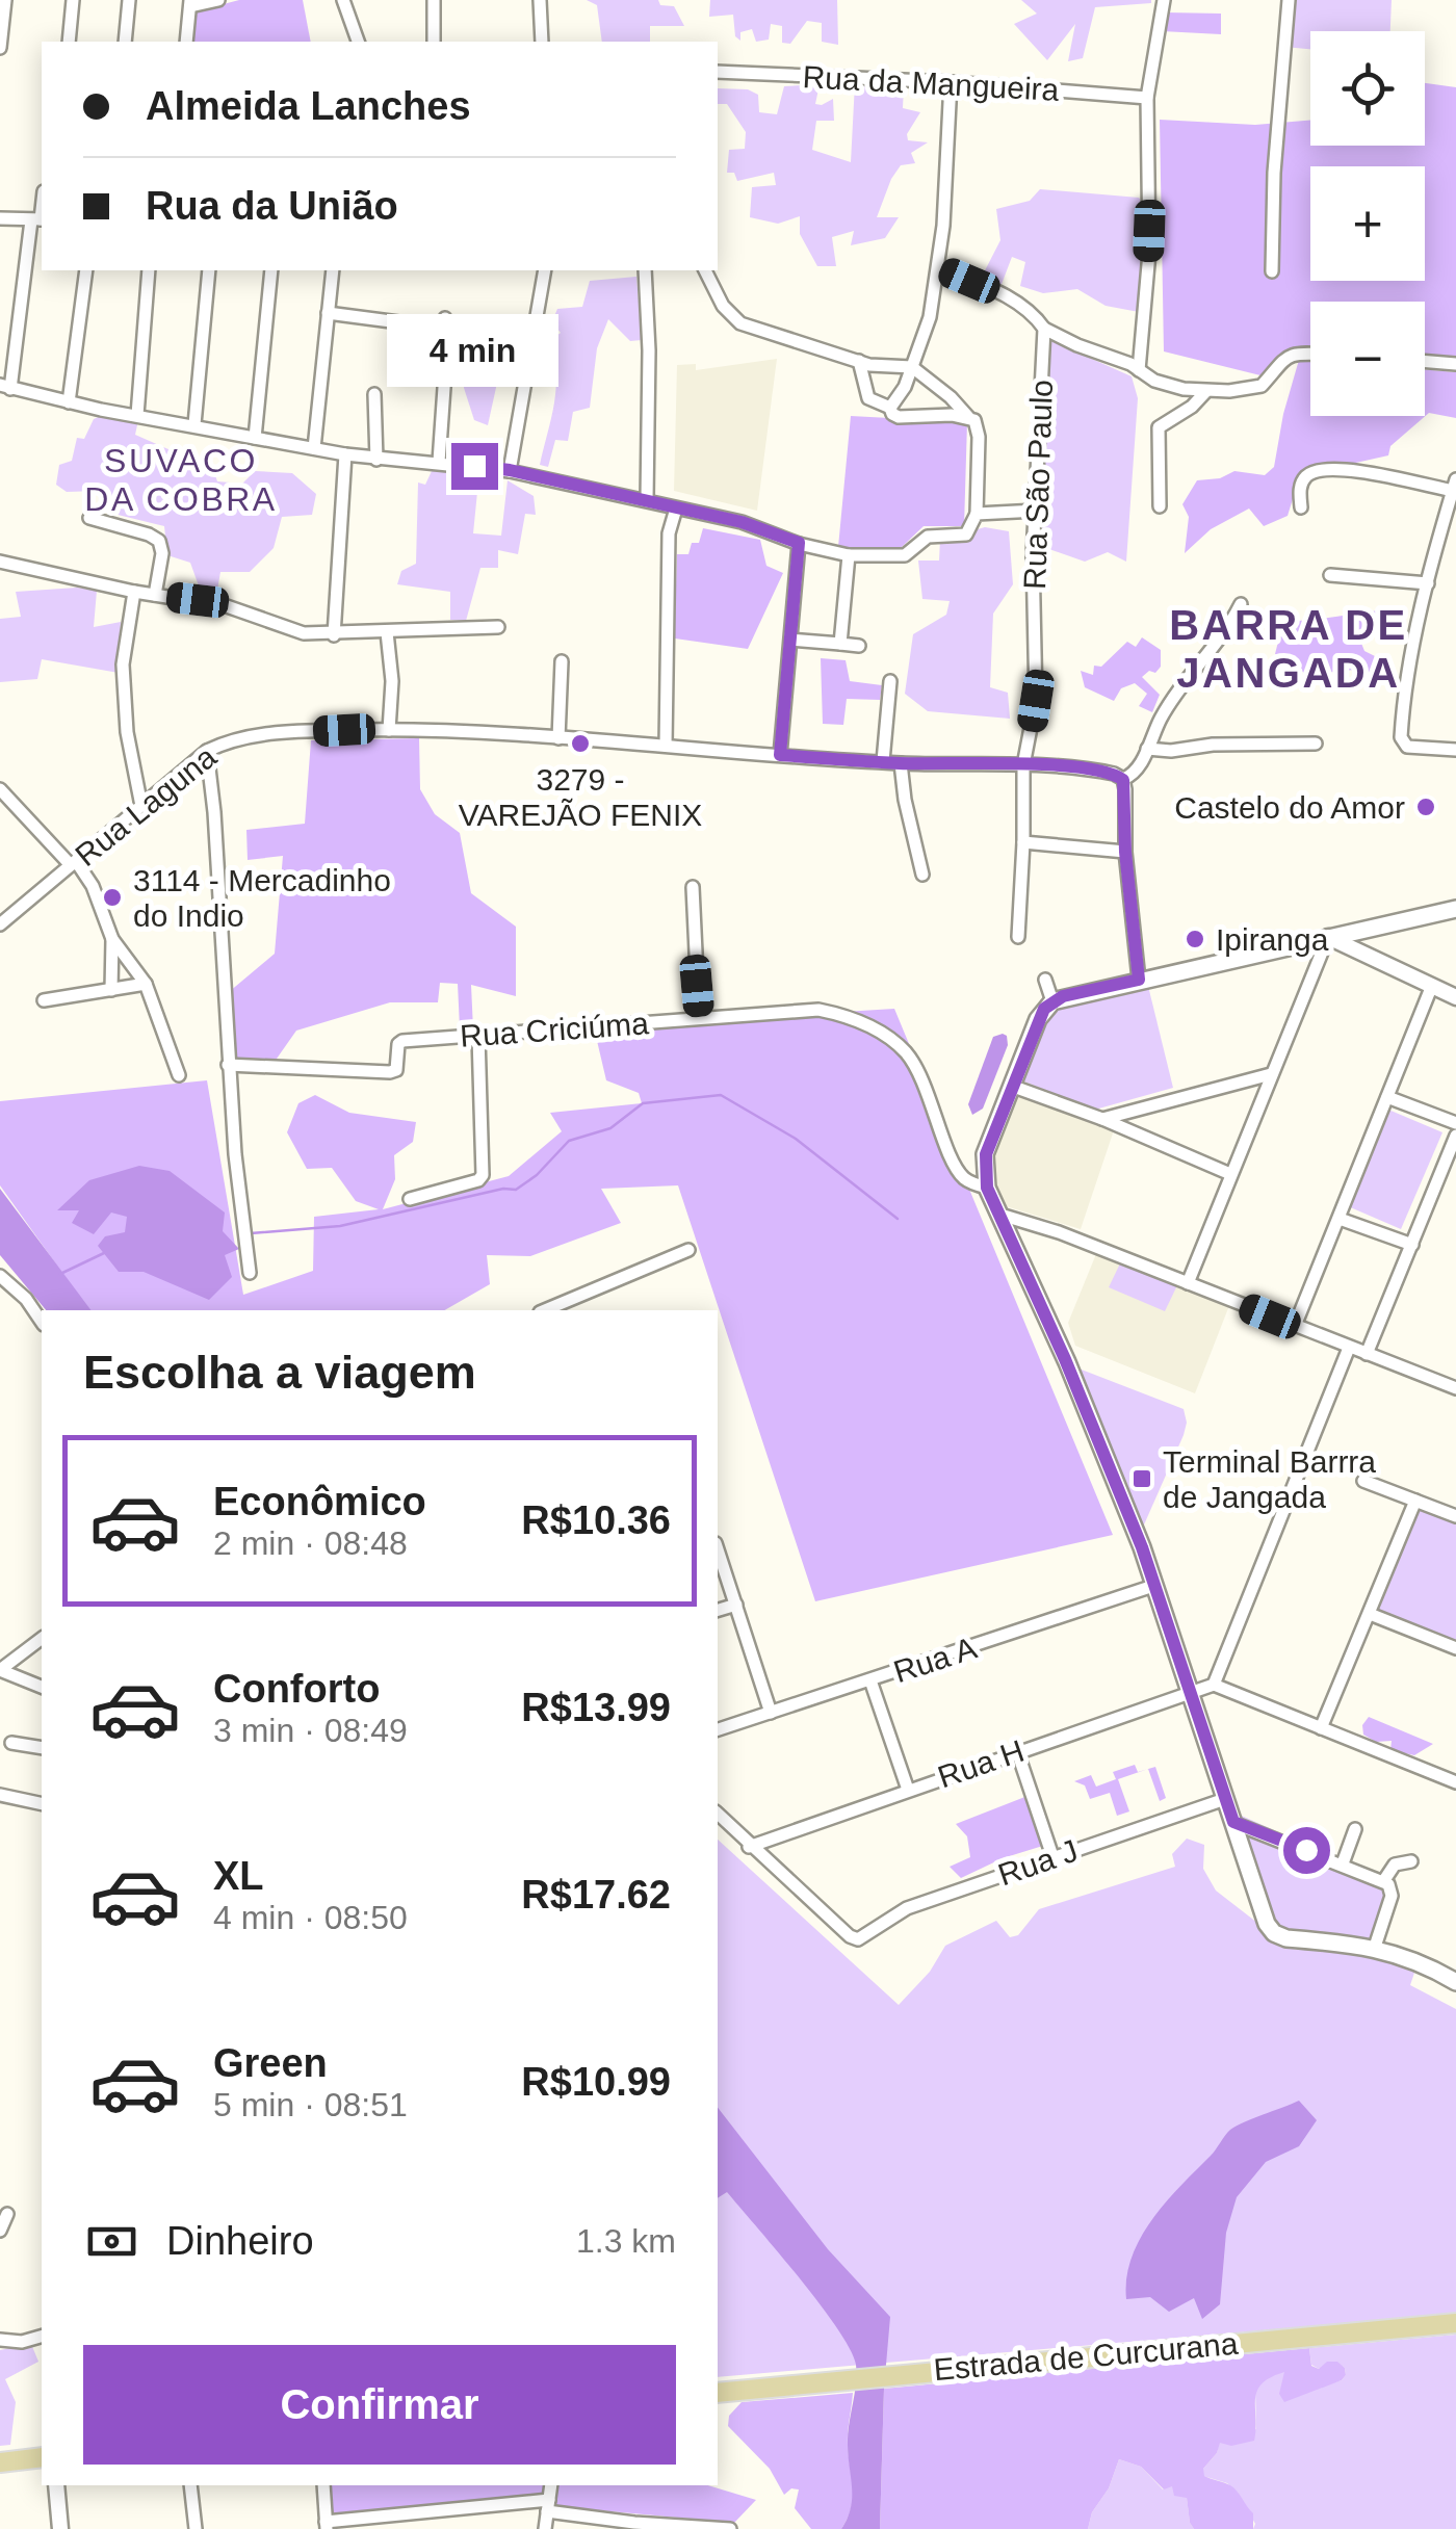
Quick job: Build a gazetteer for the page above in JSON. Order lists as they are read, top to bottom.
{
  "streets": {
    "main road": ["Estrada de Curcurana"],
    "street": [
      "Rua da Mangueira",
      "Rua São Paulo",
      "Rua Laguna",
      "Rua Criciúma",
      "Rua A",
      "Rua H",
      "Rua J"
    ]
  },
  "crossings": [
    ["Rua São Paulo", "Rua Laguna"],
    ["Rua H", "Rua J"]
  ],
  "districts": ["SUVACO DA COBRA", "BARRA DE JANGADA"],
  "places": {
    "other": [
      "3279 - VAREJÃO FENIX",
      "Castelo do Amor",
      "3114 - Mercadinho do Indio",
      "Ipiranga"
    ],
    "transit": ["Terminal Barrra de Jangada"]
  },
  "page": {
    "map_buttons": ["+", "−"],
    "banner": ["Almeida Lanches", "Rua da União"],
    "bubble": "4 min",
    "heading": "Escolha a viagem",
    "list": [
      {
        "name": "Econômico",
        "note": "2 min · 08:48",
        "value": "R$10.36"
      },
      {
        "name": "Conforto",
        "note": "3 min · 08:49",
        "value": "R$13.99"
      },
      {
        "name": "XL",
        "note": "4 min · 08:50",
        "value": "R$17.62"
      },
      {
        "name": "Green",
        "note": "5 min · 08:51",
        "value": "R$10.99"
      }
    ],
    "pay": ["Dinheiro", "1.3 km"],
    "buttons": "Confirmar"
  }
}
